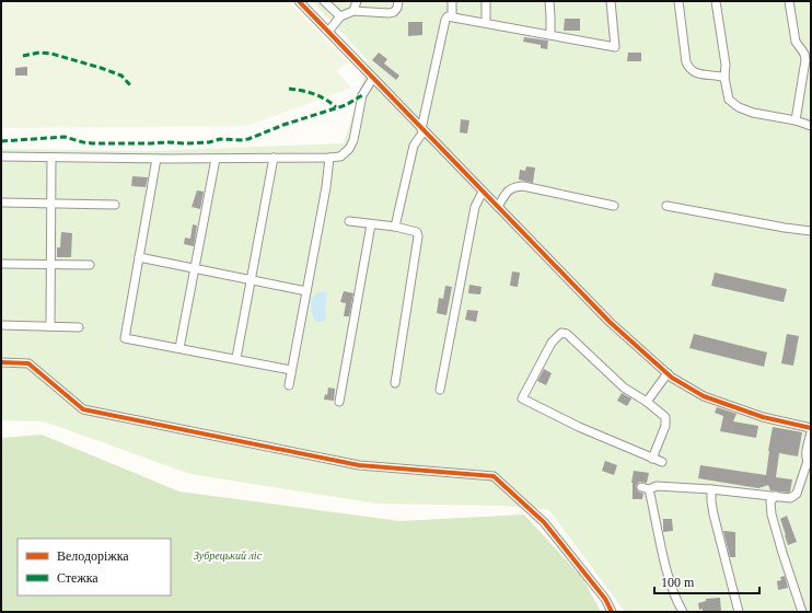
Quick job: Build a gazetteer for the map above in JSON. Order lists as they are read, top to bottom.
{
  "parks": ["Зубрецький ліс"],
  "legend": ["Велодоріжка", "Стежка"],
  "scale_bar": "100 m"
}
